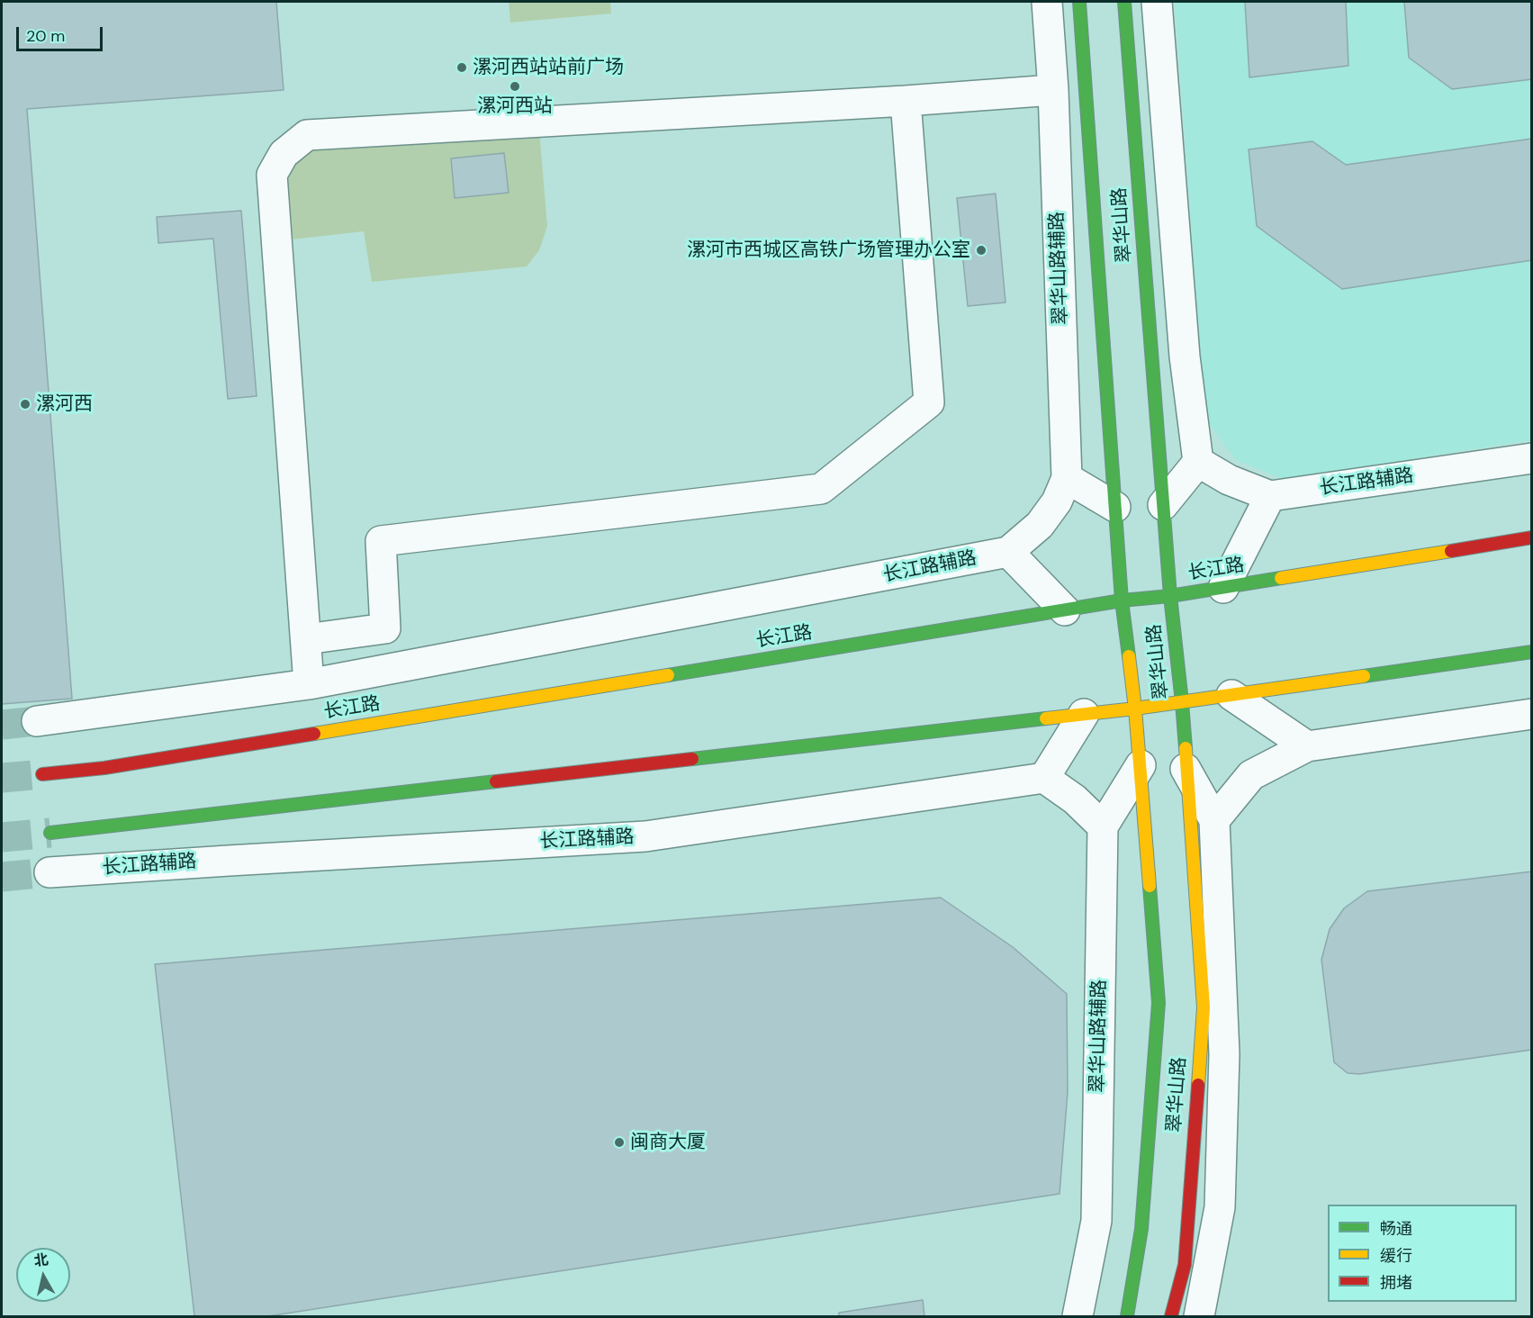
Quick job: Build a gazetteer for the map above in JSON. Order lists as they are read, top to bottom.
{
  "streets": {
    "main road": ["翠华山路", "长江路"],
    "street": ["翠华山路辅路", "长江路辅路"]
  },
  "crossings": [
    ["翠华山路", "长江路"]
  ],
  "places": [
    "漯河西站站前广场",
    "漯河西站",
    "漯河市西城区高铁广场管理办公室",
    "漯河西",
    "闽商大厦"
  ],
  "legend": ["畅通", "缓行", "拥堵"],
  "scale_bar": "20 m",
  "north": "top"
}
